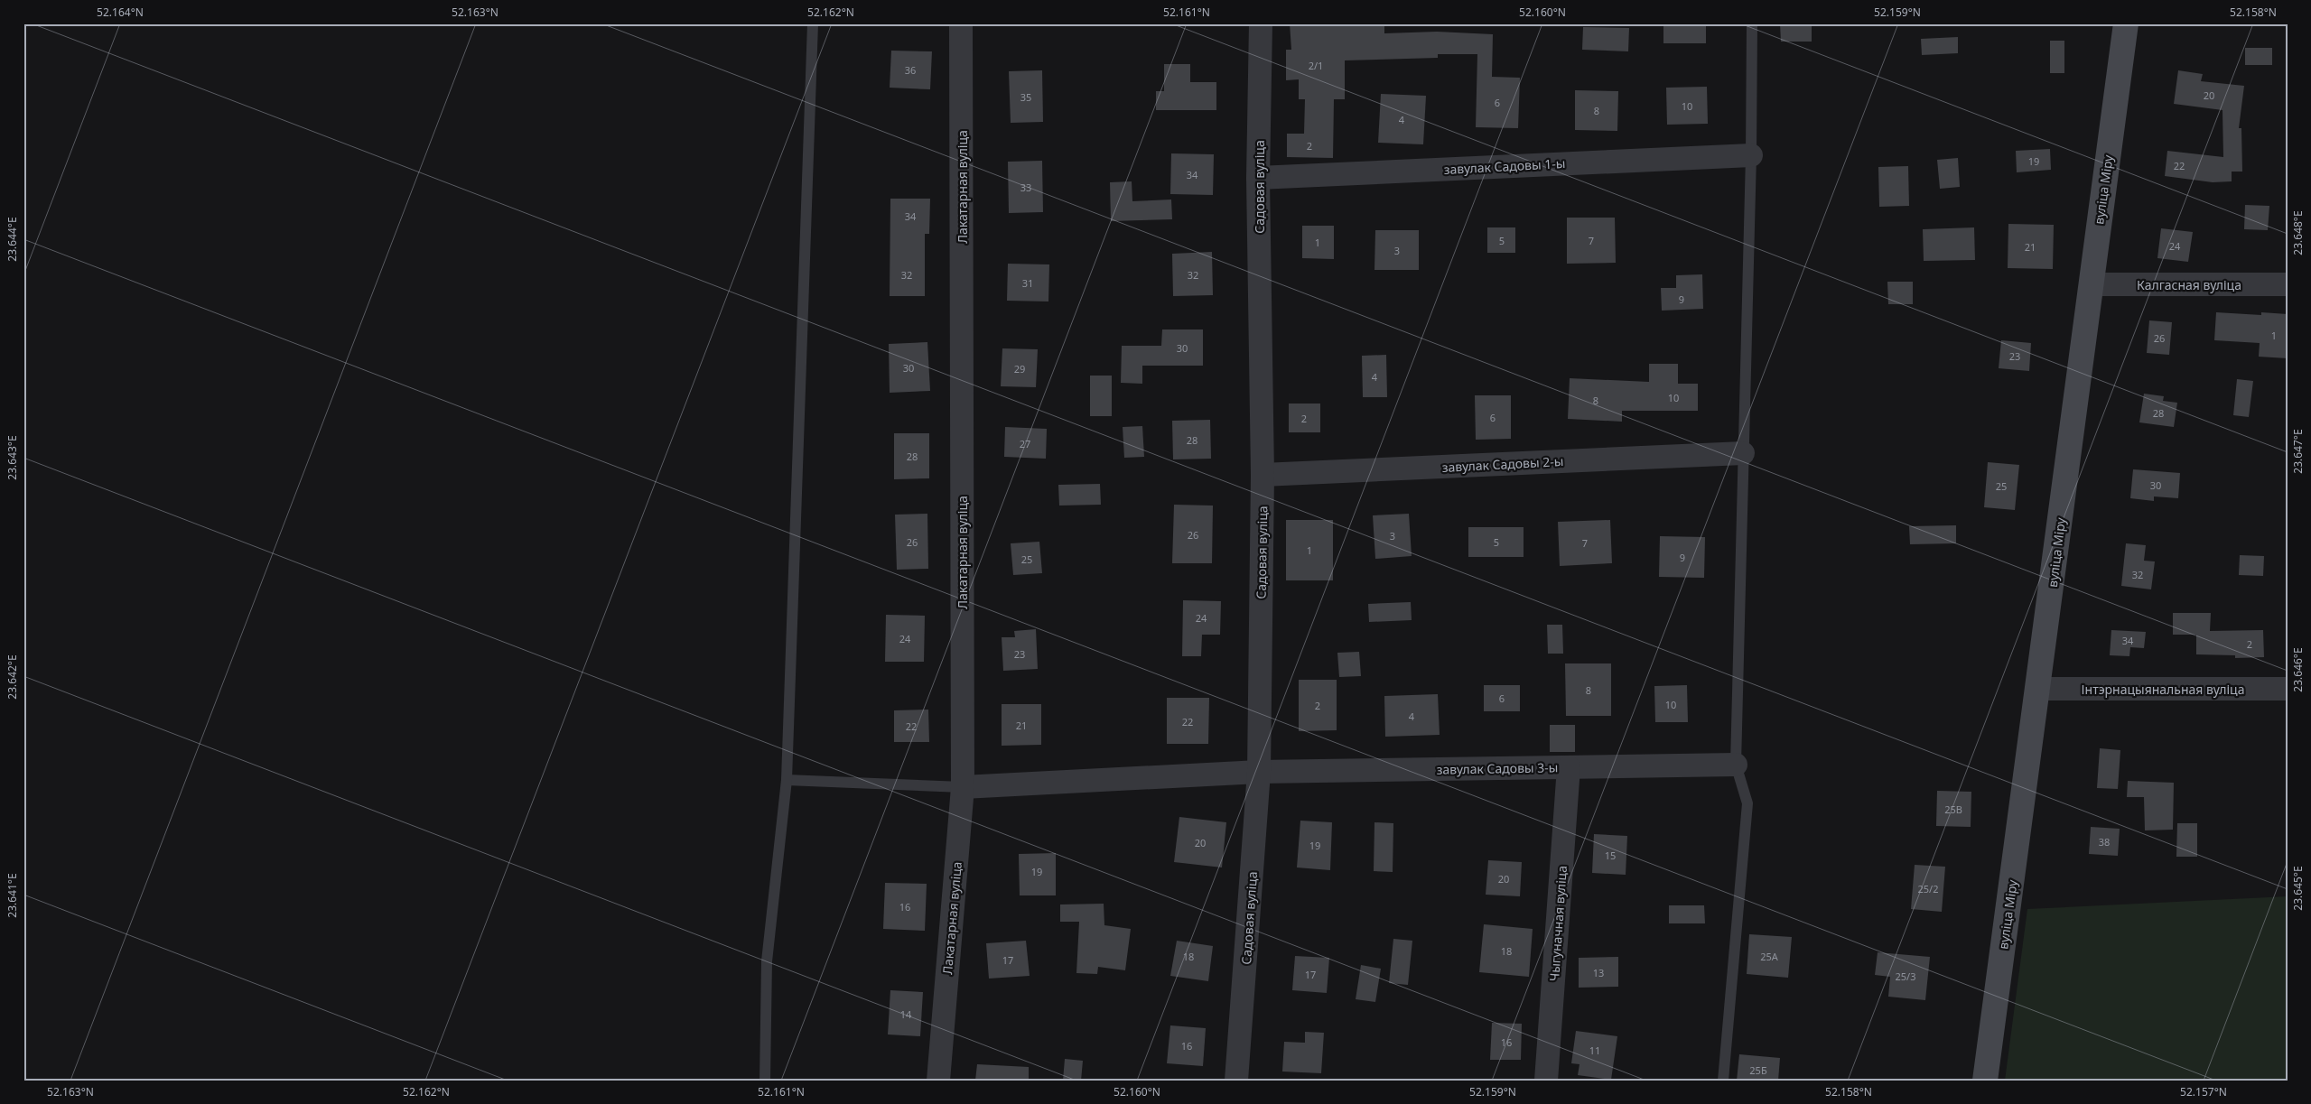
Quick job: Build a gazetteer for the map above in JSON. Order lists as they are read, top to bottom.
{
  "streets": {
    "street": [
      "завулак Садовы 1-ы",
      "Лакатарная вуліца",
      "Садовая вуліца",
      "вуліца Міру",
      "Калгасная вуліца",
      "завулак Садовы 2-ы",
      "Інтэрнацыянальная вуліца",
      "завулак Садовы 3-ы",
      "Чыгуначная вуліца"
    ]
  },
  "crossings": [
    ["завулак Садовы 1-ы", "Садовая вуліца"],
    ["Лакатарная вуліца", "завулак Садовы 3-ы"],
    ["Садовая вуліца", "завулак Садовы 2-ы"],
    ["Садовая вуліца", "завулак Садовы 3-ы"],
    ["вуліца Міру", "Калгасная вуліца"],
    ["вуліца Міру", "Інтэрнацыянальная вуліца"],
    ["завулак Садовы 3-ы", "Чыгуначная вуліца"]
  ],
  "house_numbers": [
    "2/1",
    "36",
    "20",
    "35",
    "6",
    "10",
    "8",
    "4",
    "2",
    "19",
    "22",
    "34",
    "33",
    "34",
    "5",
    "7",
    "1",
    "24",
    "21",
    "3",
    "32",
    "32",
    "31",
    "9",
    "1",
    "26",
    "30",
    "23",
    "30",
    "29",
    "4",
    "10",
    "8",
    "28",
    "6",
    "2",
    "28",
    "27",
    "28",
    "30",
    "25",
    "26",
    "3",
    "26",
    "5",
    "7",
    "1",
    "9",
    "25",
    "32",
    "24",
    "24",
    "34",
    "2",
    "23",
    "8",
    "6",
    "10",
    "2",
    "4",
    "22",
    "21",
    "22",
    "25В",
    "38",
    "20",
    "19",
    "15",
    "19",
    "20",
    "25/2",
    "16",
    "18",
    "18",
    "25А",
    "17",
    "13",
    "17",
    "25/3",
    "14",
    "16",
    "16",
    "11",
    "25Б"
  ],
  "coordinates": [
    "52.164°N",
    "52.163°N",
    "52.162°N",
    "52.161°N",
    "52.160°N",
    "52.159°N",
    "52.158°N",
    "23.648°E",
    "23.644°E",
    "23.647°E",
    "23.643°E",
    "23.646°E",
    "23.642°E",
    "23.645°E",
    "23.641°E",
    "52.157°N"
  ]
}
